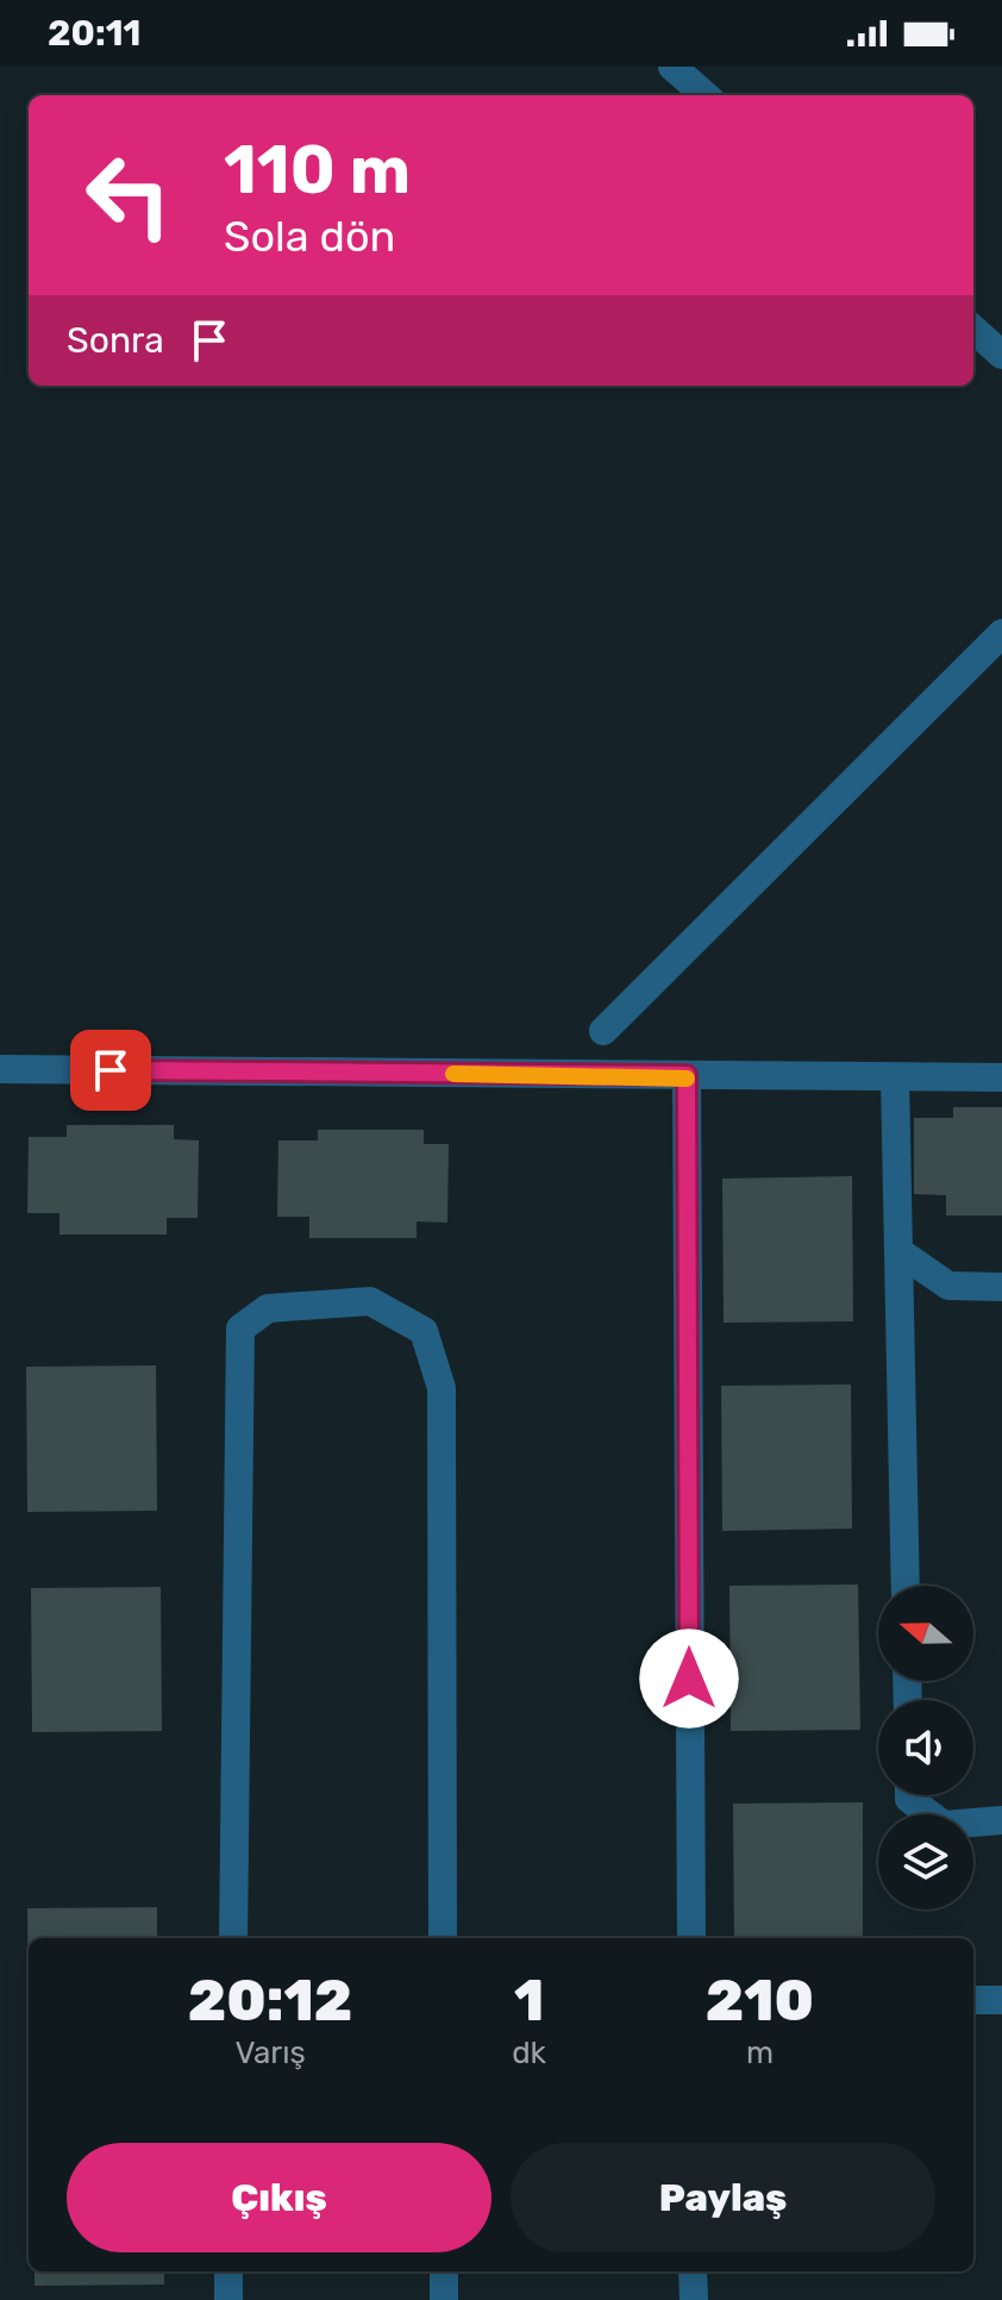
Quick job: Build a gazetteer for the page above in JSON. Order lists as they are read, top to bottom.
{
  "north": "left",
  "page": {
    "status": "20:11",
    "turn": ["110 m", "Sola dön"],
    "then": "Sonra",
    "eta": [
      "20:12",
      "Varış",
      "1",
      "dk",
      "210",
      "m"
    ],
    "buttons": ["Çıkış", "Paylaş"]
  }
}
